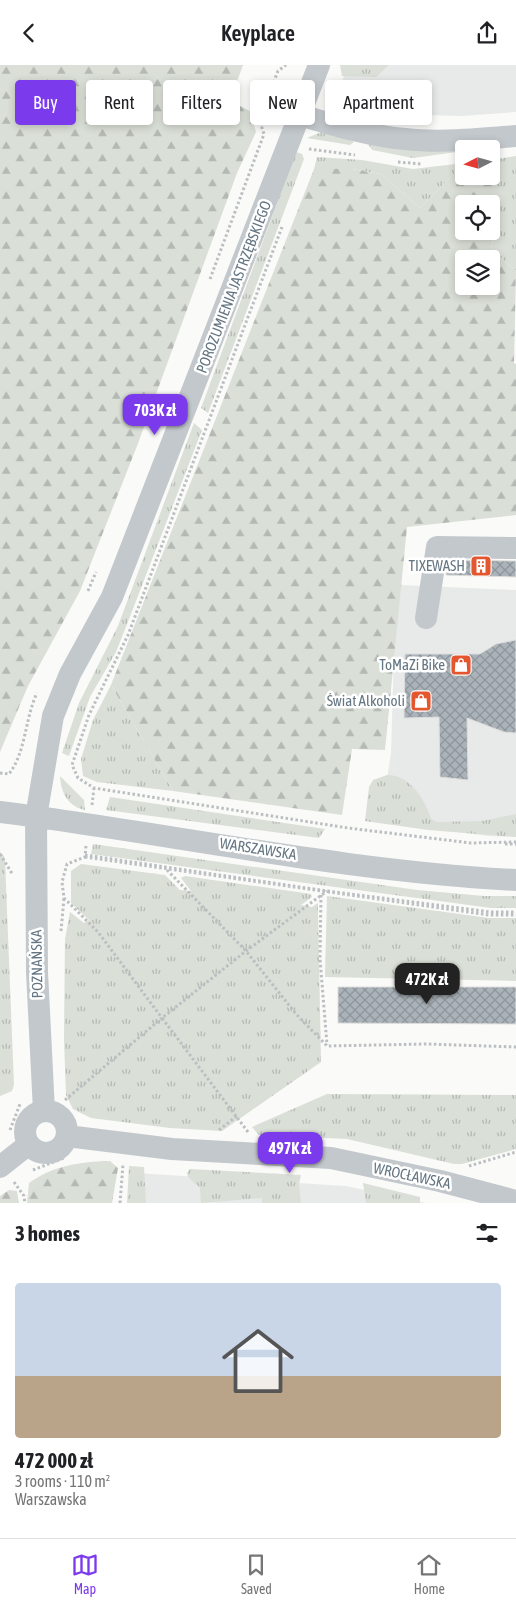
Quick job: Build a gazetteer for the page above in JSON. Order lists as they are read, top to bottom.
{
  "streets": {
    "street": [
      "POROZUMIENIA JASTRZĘBSKIEGO",
      "WARSZAWSKA",
      "POZNAŃSKA",
      "WROCŁAWSKA"
    ]
  },
  "crossings": [
    ["POROZUMIENIA JASTRZĘBSKIEGO", "WARSZAWSKA"],
    ["POROZUMIENIA JASTRZĘBSKIEGO", "POZNAŃSKA"],
    ["WARSZAWSKA", "POZNAŃSKA"],
    ["POZNAŃSKA", "WROCŁAWSKA"]
  ],
  "places": {
    "building": ["TIXEWASH"],
    "shop": ["ToMaZi Bike", "Świat Alkoholi"]
  },
  "north": "left",
  "page": {
    "header": "Keyplace",
    "chip": [
      "Buy",
      "Rent",
      "Filters",
      "New",
      "Apartment"
    ],
    "price": ["703K zł", "472K zł", "497K zł"],
    "heading": "3 homes",
    "list": [
      {
        "name": "472 000 zł",
        "note": "3 rooms · 110 m² · Warszawska"
      }
    ],
    "tabs": ["Map", "Saved", "Home"]
  }
}
